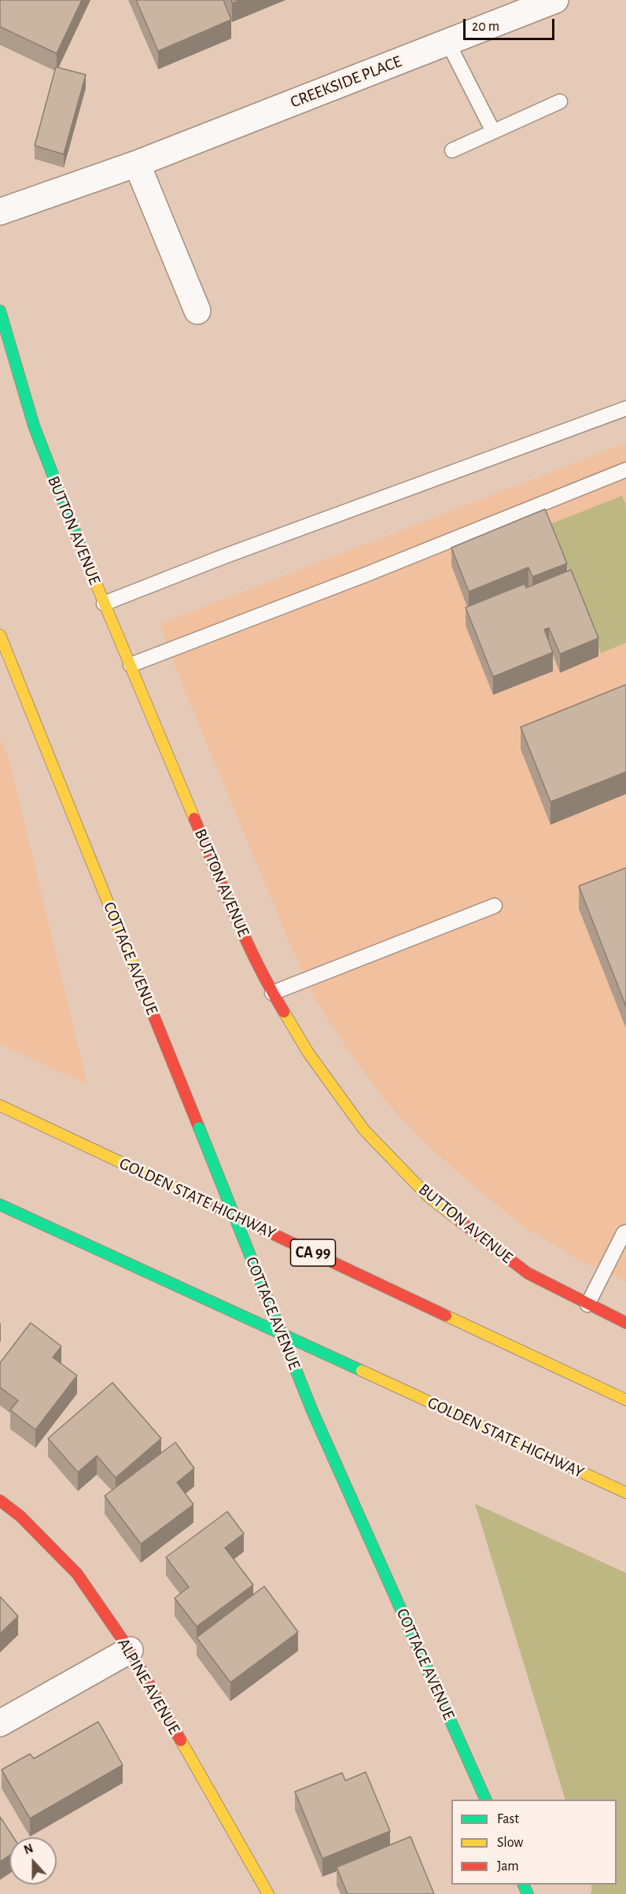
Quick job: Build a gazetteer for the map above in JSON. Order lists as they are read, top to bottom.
{
  "streets": {
    "main road": [
      "BUTTON AVENUE",
      "COTTAGE AVENUE",
      "GOLDEN STATE HIGHWAY",
      "CA 99",
      "ALPINE AVENUE"
    ],
    "street": ["CREEKSIDE PLACE"]
  },
  "legend": ["Fast", "Slow", "Jam"],
  "scale_bar": "20 m",
  "north": "top"
}
